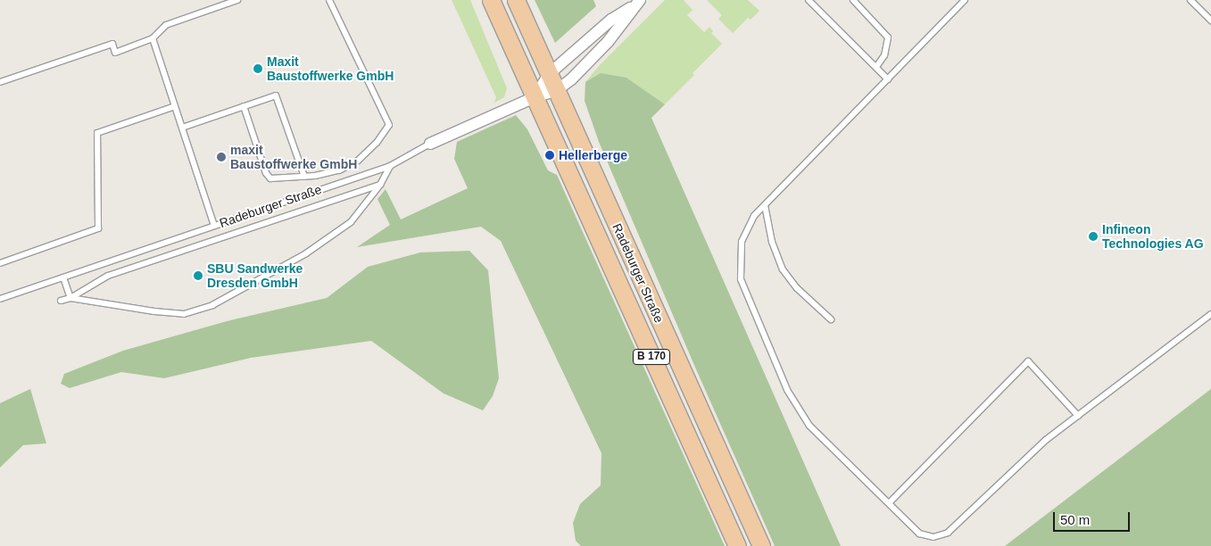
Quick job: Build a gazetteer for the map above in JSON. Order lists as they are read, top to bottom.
{
  "streets": {
    "main road": ["Radeburger Straße", "B 170"]
  },
  "places": [
    "Maxit Baustoffwerke GmbH",
    "Hellerberge",
    "maxit Baustoffwerke GmbH",
    "Infineon Technologies AG",
    "SBU Sandwerke Dresden GmbH"
  ],
  "scale_bar": "50 m"
}
